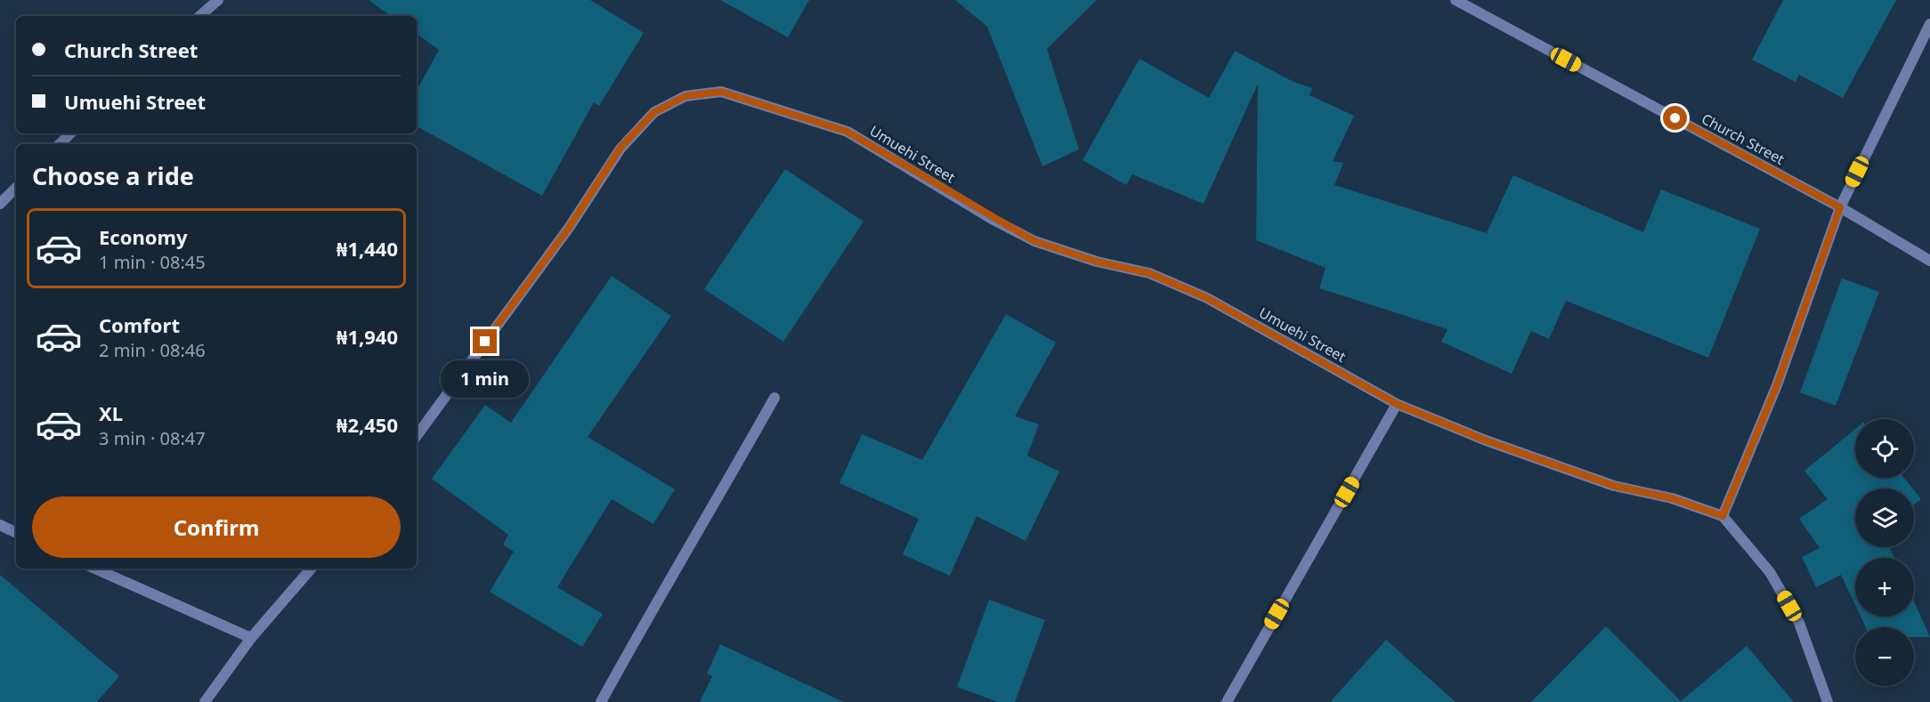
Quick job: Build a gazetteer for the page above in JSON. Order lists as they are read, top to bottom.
{
  "streets": {
    "street": ["Church Street", "Umuehi Street"]
  },
  "page": {
    "banner": ["Church Street", "Umuehi Street"],
    "heading": "Choose a ride",
    "list": [
      {
        "name": "Economy",
        "note": "1 min · 08:45",
        "value": "₦1,440"
      },
      {
        "name": "Comfort",
        "note": "2 min · 08:46",
        "value": "₦1,940"
      },
      {
        "name": "XL",
        "note": "3 min · 08:47",
        "value": "₦2,450"
      }
    ],
    "bubble": "1 min",
    "map_buttons": ["+", "−"],
    "buttons": "Confirm"
  }
}
